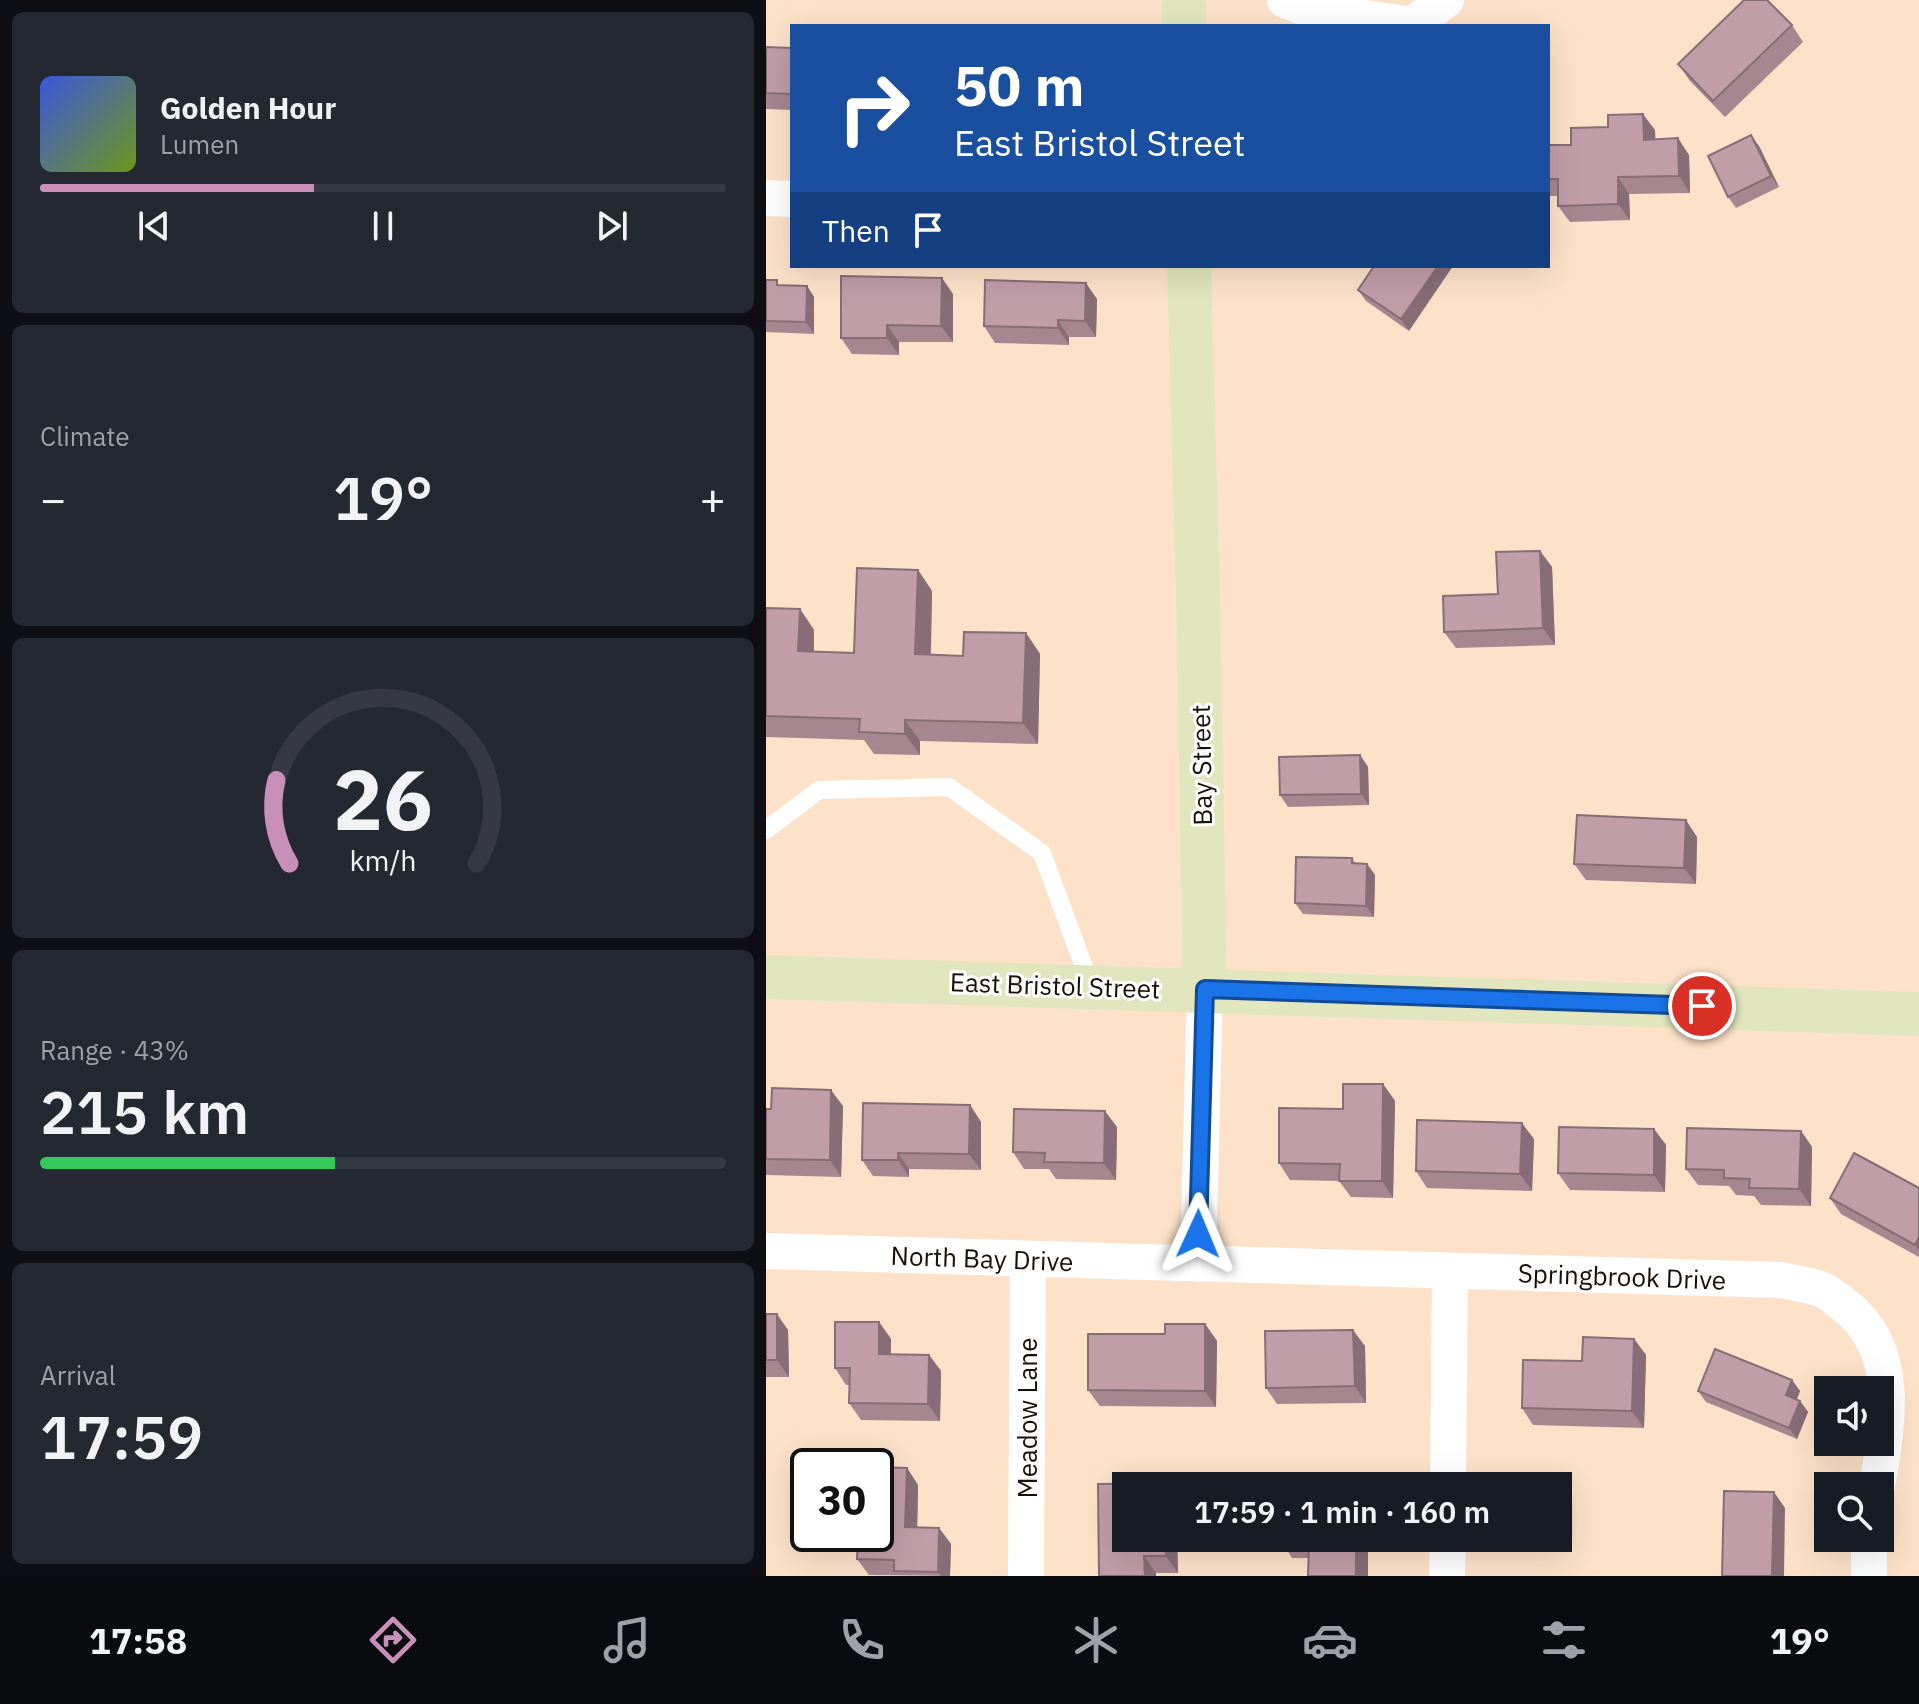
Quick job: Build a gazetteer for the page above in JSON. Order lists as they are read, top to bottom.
{
  "streets": {
    "main road": ["Bay Street", "East Bristol Street"],
    "street": ["North Bay Drive", "Springbrook Drive", "Meadow Lane"]
  },
  "crossings": [
    ["Bay Street", "East Bristol Street"],
    ["Bay Street", "North Bay Drive"],
    ["Bay Street", "Springbrook Drive"],
    ["North Bay Drive", "Springbrook Drive"],
    ["North Bay Drive", "Meadow Lane"]
  ],
  "page": {
    "turn": ["50 m", "East Bristol Street"],
    "song": ["Golden Hour", "Lumen"],
    "then": "Then",
    "tile": [
      "Climate",
      ["Range · 43%", "215 km"],
      ["Arrival", "17:59"]
    ],
    "heat": ["−", "19°", "+"],
    "limit": "30",
    "trip": "17:59 · 1 min · 160 m",
    "tabs": ["17:58", "19°"],
    "gauge": ["26", "km/h"]
  }
}
